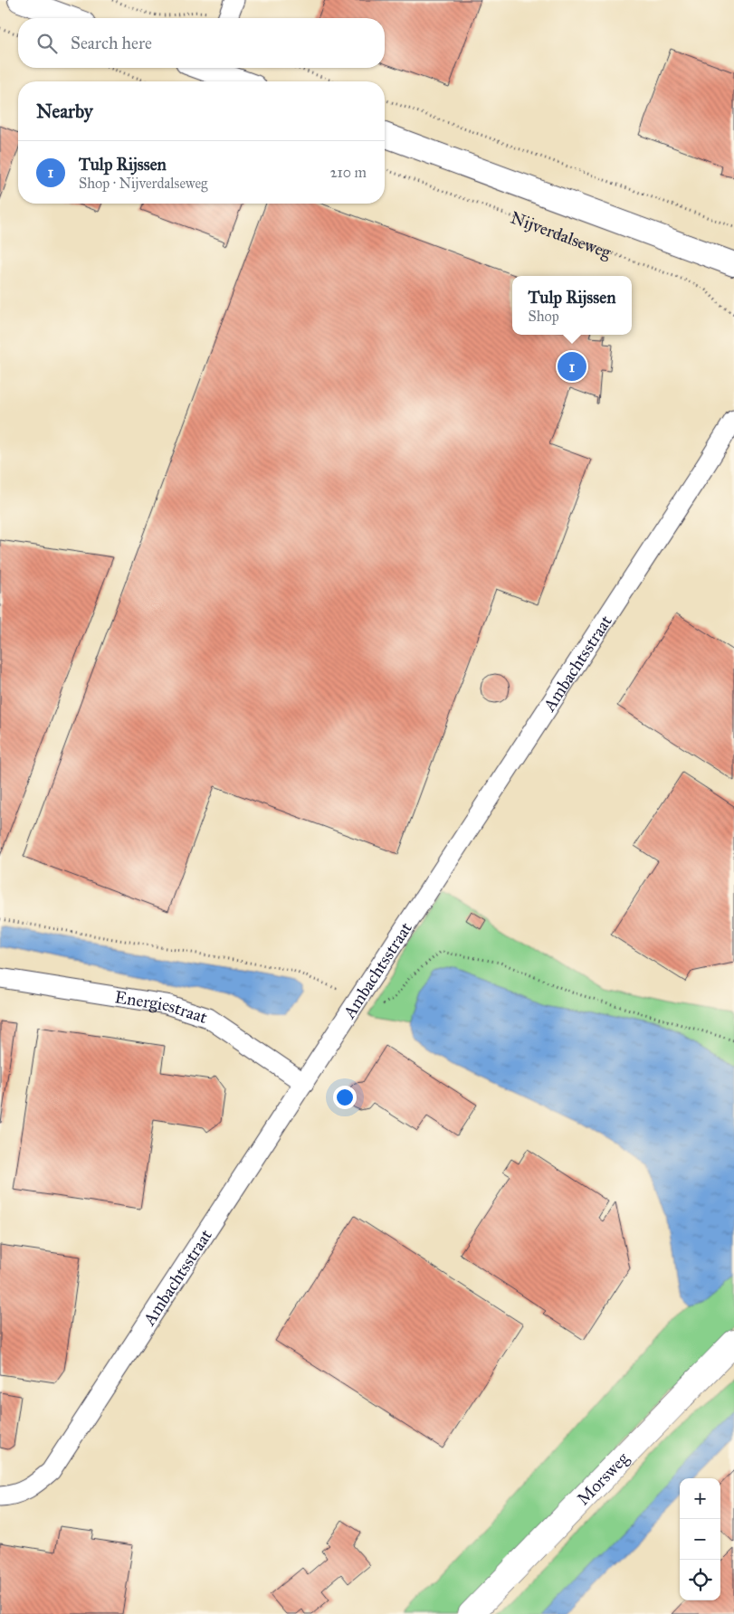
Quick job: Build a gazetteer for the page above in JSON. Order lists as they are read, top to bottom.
{
  "streets": {
    "main road": ["Morsweg"],
    "street": ["Nijverdalseweg", "Ambachtsstraat", "Energiestraat"]
  },
  "crossings": [
    ["Ambachtsstraat", "Energiestraat"]
  ],
  "page": {
    "search": "Search here",
    "heading": "Nearby",
    "list": [
      {
        "mark": "1",
        "name": "Tulp Rijssen",
        "note": "Shop · Nijverdalseweg",
        "value": "210 m"
      }
    ],
    "popup": ["Tulp Rijssen", "Shop"],
    "pins": "1",
    "map_buttons": ["+", "−"]
  }
}
